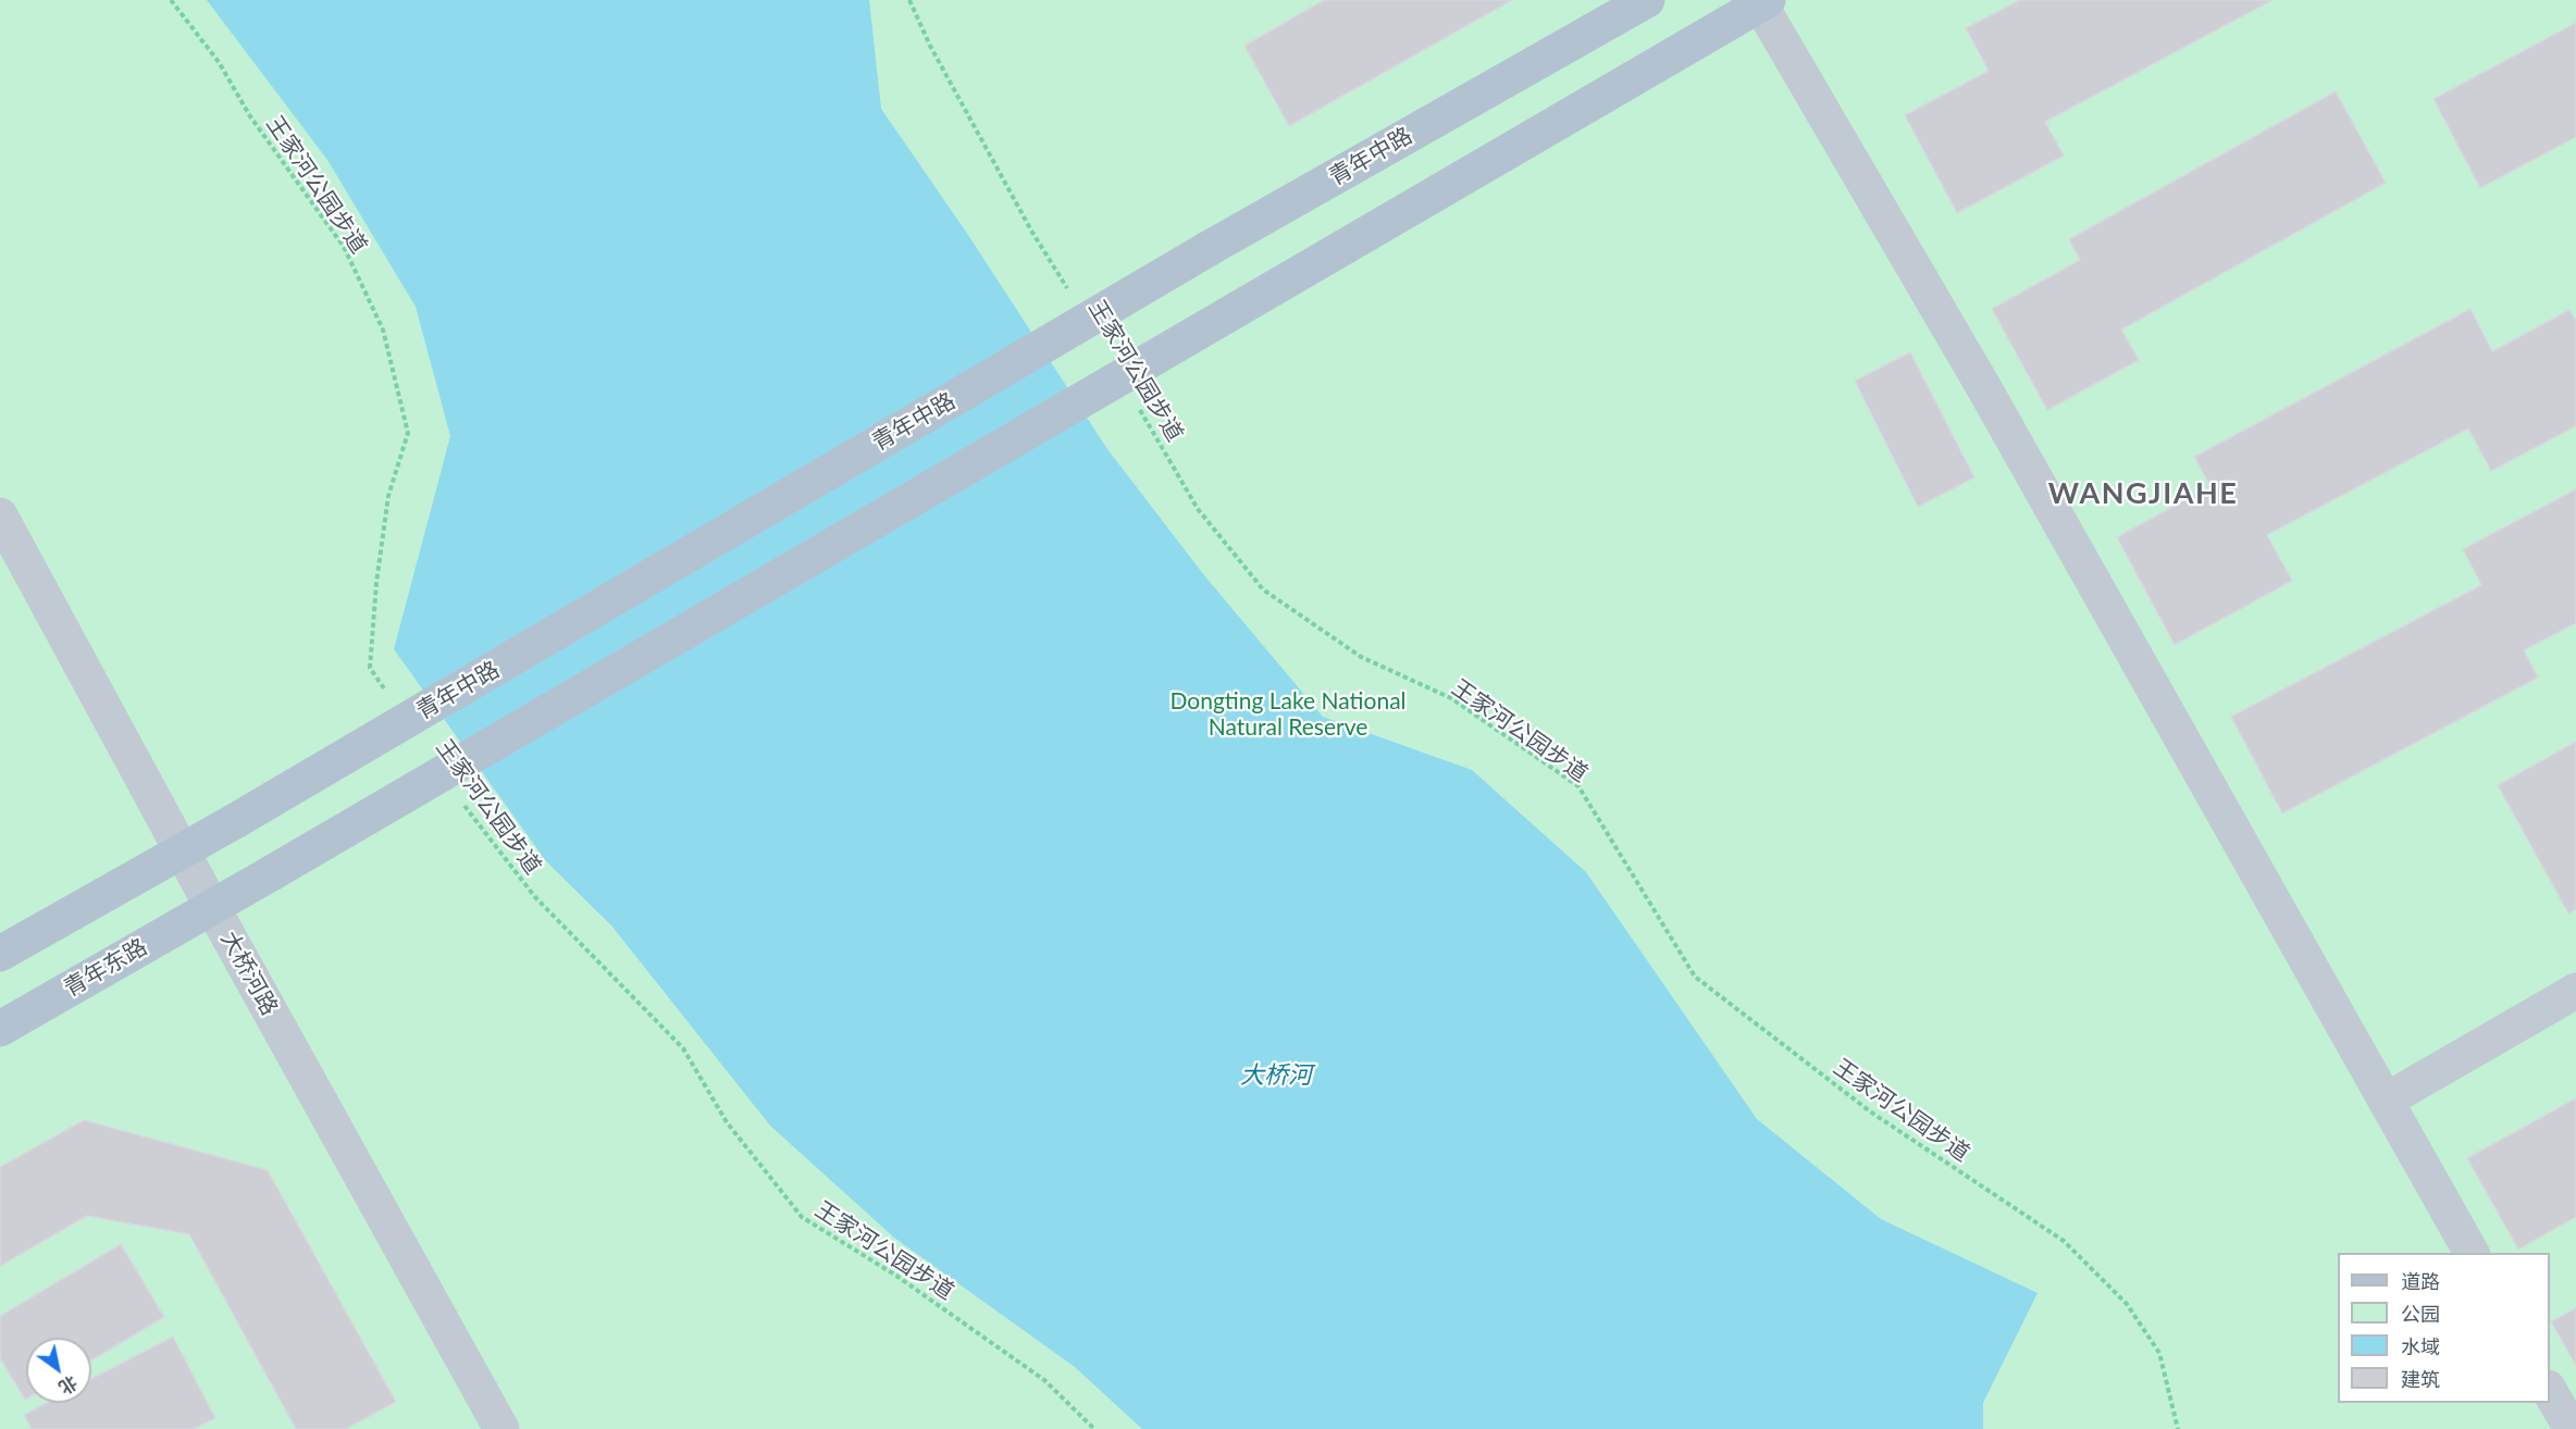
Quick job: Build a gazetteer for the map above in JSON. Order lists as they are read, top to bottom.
{
  "streets": {
    "main road": ["青年中路", "青年东路"],
    "street": ["大桥河路"],
    "path": ["王家河公园步道"]
  },
  "crossings": [
    ["青年中路", "大桥河路"],
    ["青年东路", "大桥河路"]
  ],
  "districts": ["WANGJIAHE"],
  "water": ["大桥河"],
  "parks": ["Dongting Lake National Natural Reserve"],
  "legend": [
    "道路",
    "公园",
    "水域",
    "建筑"
  ],
  "north": "bottom right"
}
